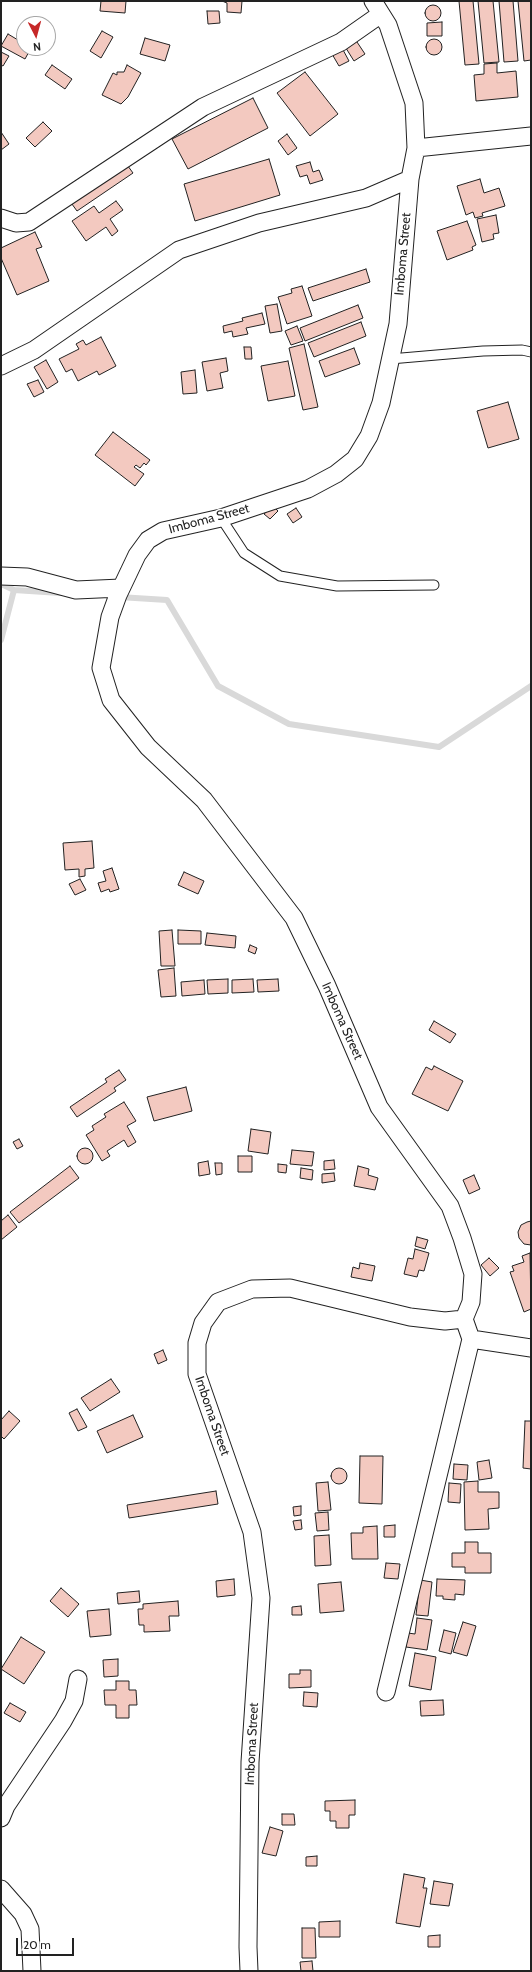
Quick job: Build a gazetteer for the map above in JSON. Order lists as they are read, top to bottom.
{
  "streets": {
    "street": ["Imboma Street"]
  },
  "scale_bar": "20 m",
  "north": "bottom"
}
